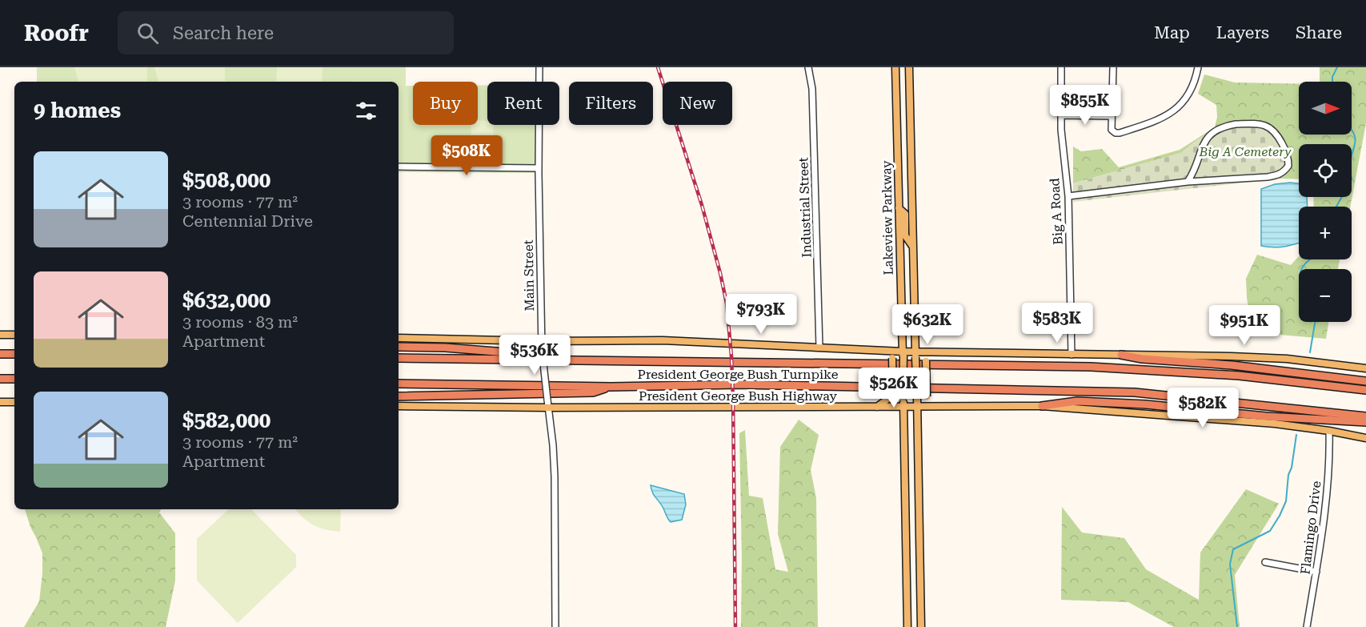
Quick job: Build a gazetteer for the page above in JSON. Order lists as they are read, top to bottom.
{
  "streets": {
    "highway": ["President George Bush Turnpike"],
    "main road": ["Lakeview Parkway", "President George Bush Highway"],
    "street": [
      "Industrial Street",
      "Big A Road",
      "Main Street",
      "Flamingo Drive"
    ]
  },
  "crossings": [
    ["Lakeview Parkway", "President George Bush Highway"],
    ["Main Street", "President George Bush Highway"],
    ["President George Bush Highway", "Flamingo Drive"]
  ],
  "parks": ["Big A Cemetery"],
  "north": "right",
  "page": {
    "header": "Roofr",
    "search": "Search here",
    "nav": ["Map", "Layers", "Share"],
    "map_buttons": ["+", "−"],
    "chip": [
      "Buy",
      "Rent",
      "Filters",
      "New"
    ],
    "heading": "9 homes",
    "price": [
      "$855K",
      "$508K",
      "$793K",
      "$583K",
      "$632K",
      "$951K",
      "$536K",
      "$526K",
      "$582K"
    ],
    "list": [
      {
        "name": "$508,000",
        "note": "3 rooms · 77 m² · Centennial Drive"
      },
      {
        "name": "$632,000",
        "note": "3 rooms · 83 m² · Apartment"
      },
      {
        "name": "$582,000",
        "note": "3 rooms · 77 m² · Apartment"
      }
    ]
  }
}
